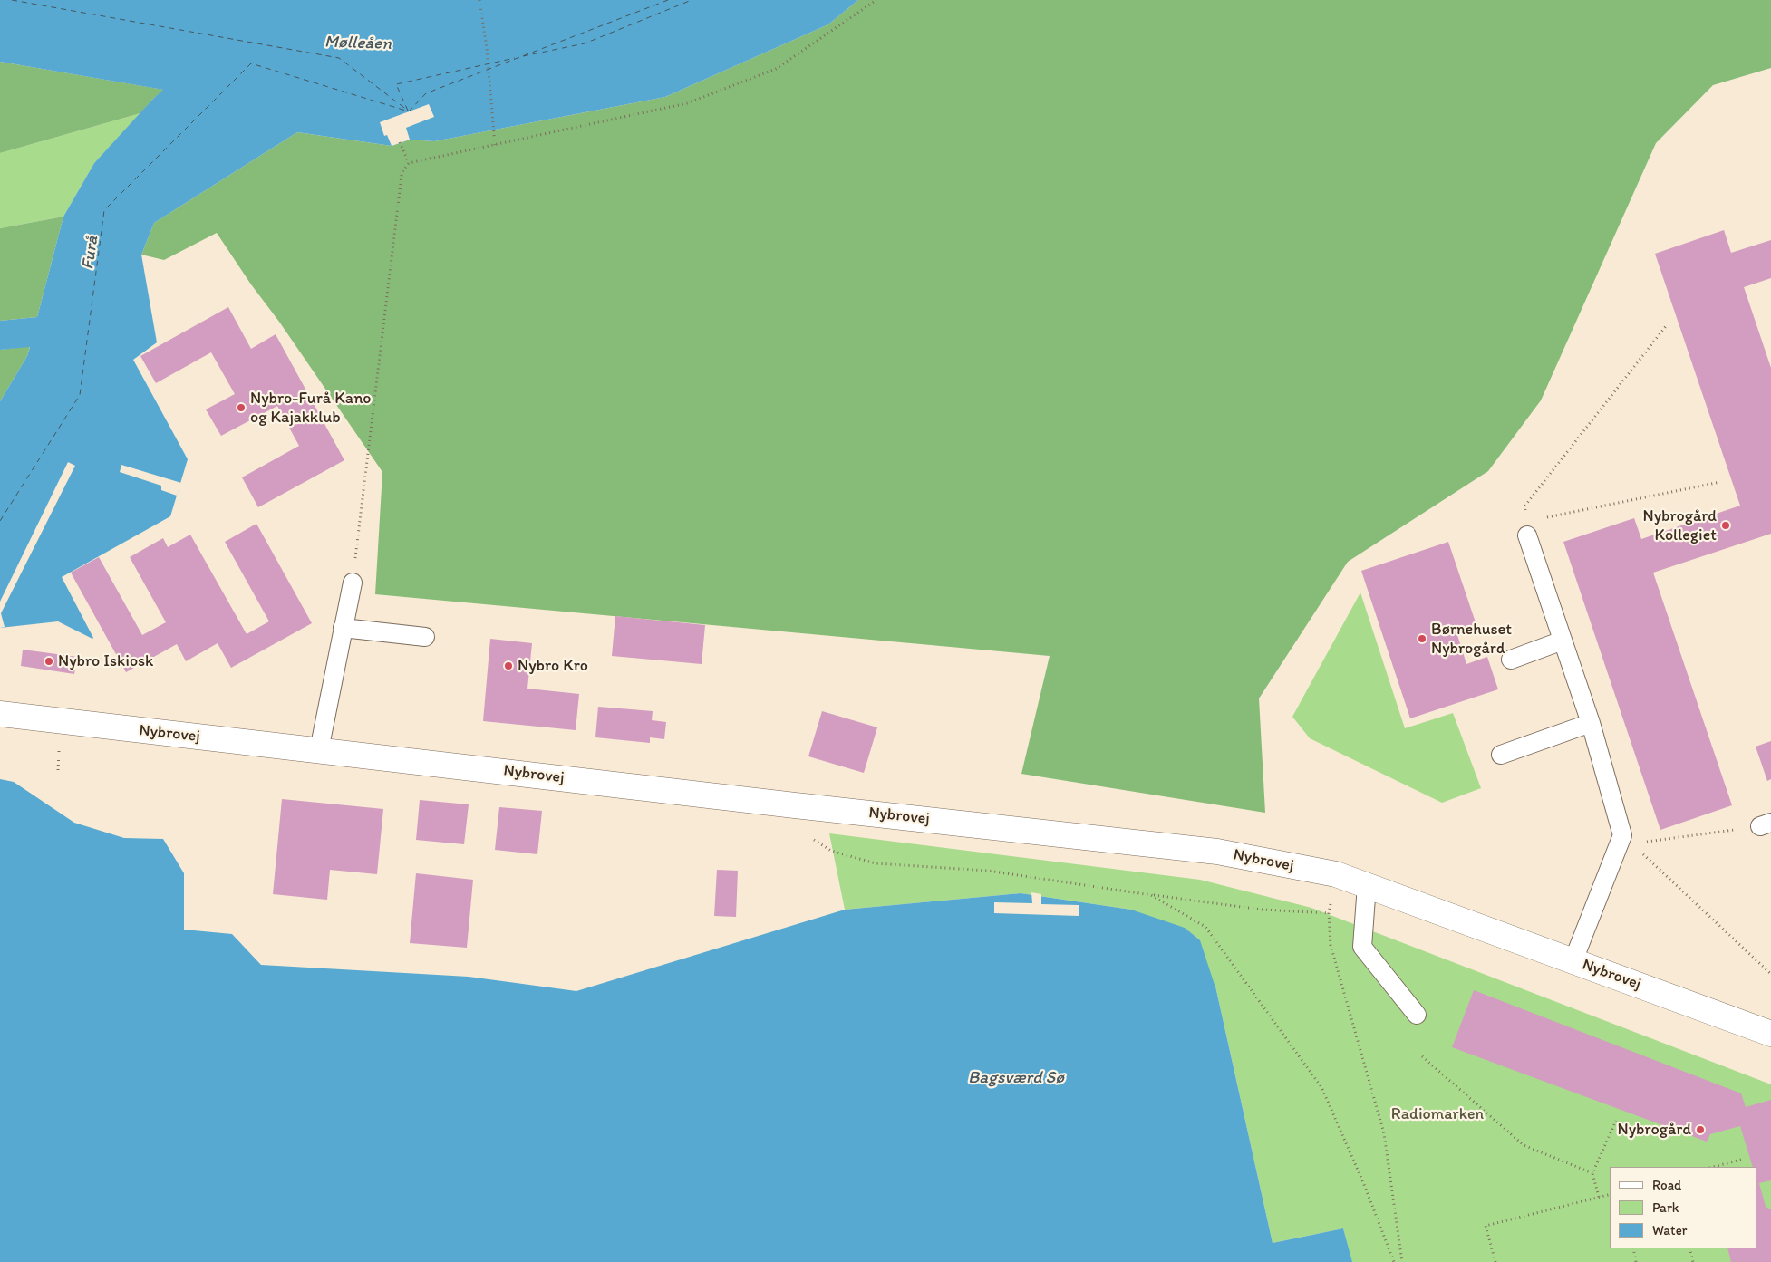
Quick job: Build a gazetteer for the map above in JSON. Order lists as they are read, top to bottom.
{
  "streets": {
    "street": ["Nybrovej"]
  },
  "water": ["Mølleåen", "Furå", "Bagsværd Sø"],
  "parks": ["Radiomarken"],
  "places": [
    "Nybro-Furå Kano og Kajakklub",
    "Nybrogård Kollegiet",
    "Børnehuset Nybrogård",
    "Nybro Iskiosk",
    "Nybro Kro",
    "Nybrogård"
  ],
  "legend": ["Road", "Park", "Water"]
}
